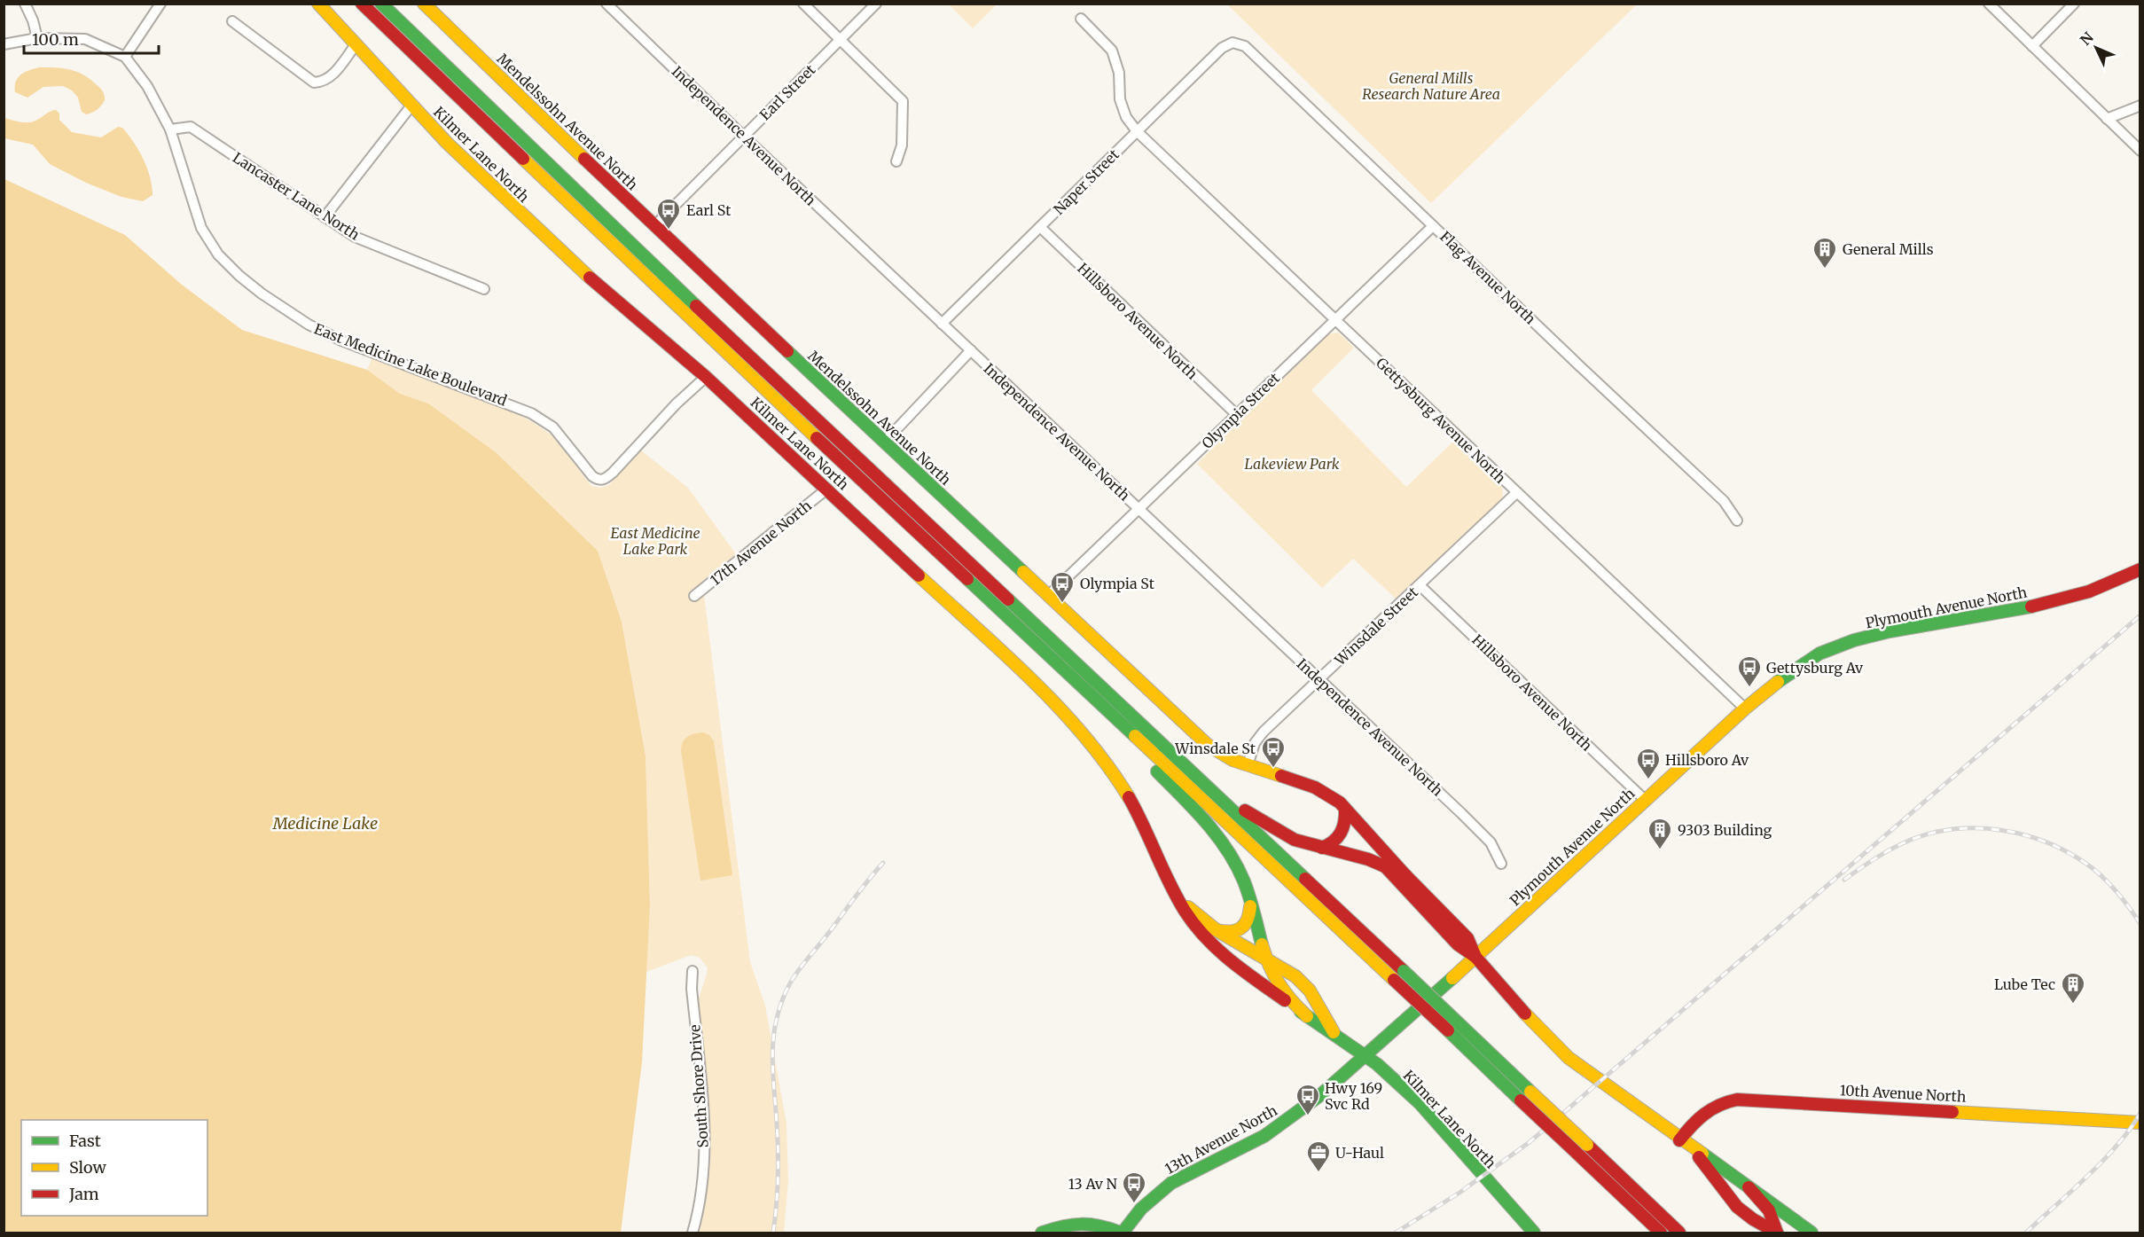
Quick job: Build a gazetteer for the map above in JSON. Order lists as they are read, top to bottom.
{
  "streets": {
    "main road": [
      "Mendelssohn Avenue North",
      "Kilmer Lane North",
      "Plymouth Avenue North",
      "10th Avenue North",
      "13th Avenue North"
    ],
    "street": [
      "Earl Street",
      "Independence Avenue North",
      "Naper Street",
      "Lancaster Lane North",
      "Flag Avenue North",
      "Hillsboro Avenue North",
      "East Medicine Lake Boulevard",
      "Olympia Street",
      "Gettysburg Avenue North",
      "17th Avenue North",
      "Winsdale Street",
      "South Shore Drive"
    ]
  },
  "crossings": [
    ["Earl Street", "Mendelssohn Avenue North"],
    ["Earl Street", "Independence Avenue North"],
    ["Mendelssohn Avenue North", "Olympia Street"],
    ["Mendelssohn Avenue North", "Plymouth Avenue North"],
    ["Mendelssohn Avenue North", "Winsdale Street"],
    ["Mendelssohn Avenue North", "10th Avenue North"],
    ["Independence Avenue North", "Naper Street"],
    ["Independence Avenue North", "Olympia Street"],
    ["Independence Avenue North", "Winsdale Street"],
    ["Kilmer Lane North", "East Medicine Lake Boulevard"],
    ["Kilmer Lane North", "17th Avenue North"],
    ["Kilmer Lane North", "Plymouth Avenue North"],
    ["Kilmer Lane North", "13th Avenue North"],
    ["Naper Street", "Flag Avenue North"],
    ["Naper Street", "Hillsboro Avenue North"],
    ["Naper Street", "Gettysburg Avenue North"],
    ["Lancaster Lane North", "East Medicine Lake Boulevard"],
    ["Flag Avenue North", "Olympia Street"],
    ["Hillsboro Avenue North", "Olympia Street"],
    ["Hillsboro Avenue North", "Plymouth Avenue North"],
    ["Hillsboro Avenue North", "Winsdale Street"],
    ["Olympia Street", "Gettysburg Avenue North"],
    ["Gettysburg Avenue North", "Plymouth Avenue North"],
    ["Gettysburg Avenue North", "Winsdale Street"],
    ["Plymouth Avenue North", "13th Avenue North"]
  ],
  "water": ["Medicine Lake"],
  "parks": ["General Mills Research Nature Area", "Lakeview Park", "East Medicine Lake Park"],
  "places": {
    "bus stop": [
      "Earl St",
      "Olympia St",
      "Gettysburg Av",
      "Winsdale St",
      "Hillsboro Av",
      "Hwy 169 Svc Rd",
      "13 Av N"
    ],
    "building": ["General Mills", "9303 Building", "Lube Tec"],
    "office": ["U-Haul"]
  },
  "legend": ["Fast", "Slow", "Jam"],
  "scale_bar": "100 m",
  "north": "top left"
}
